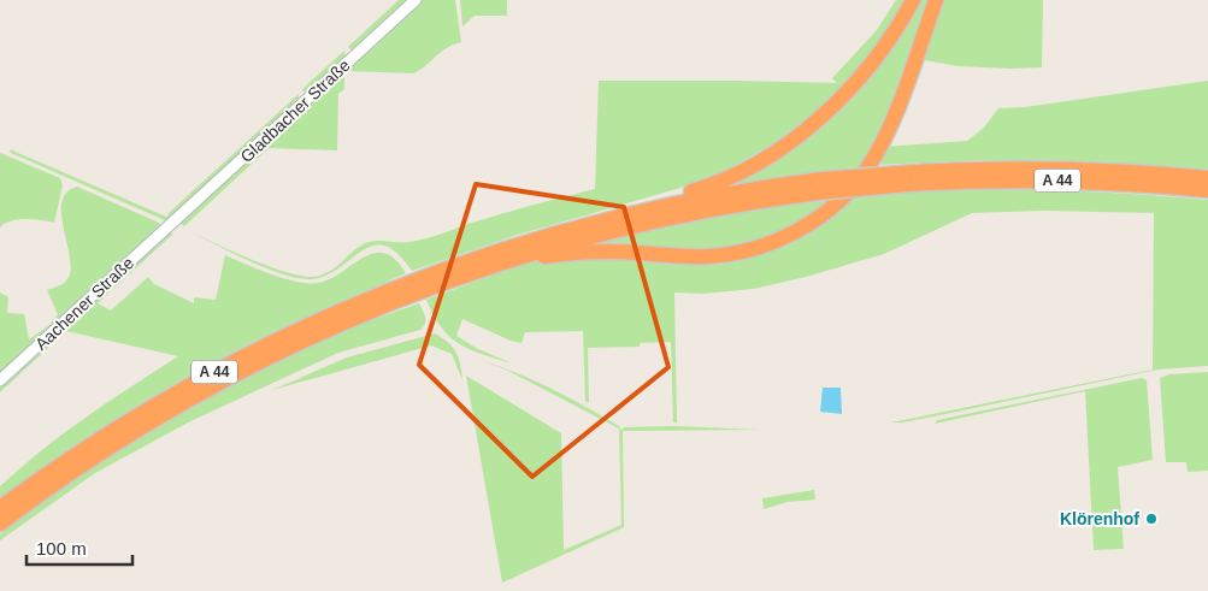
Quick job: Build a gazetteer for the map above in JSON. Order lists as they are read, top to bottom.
{
  "streets": {
    "highway": ["A 44"],
    "street": ["Gladbacher Straße", "Aachener Straße"]
  },
  "crossings": [
    ["Gladbacher Straße", "Aachener Straße"]
  ],
  "places": ["Klörenhof"],
  "scale_bar": "100 m"
}
